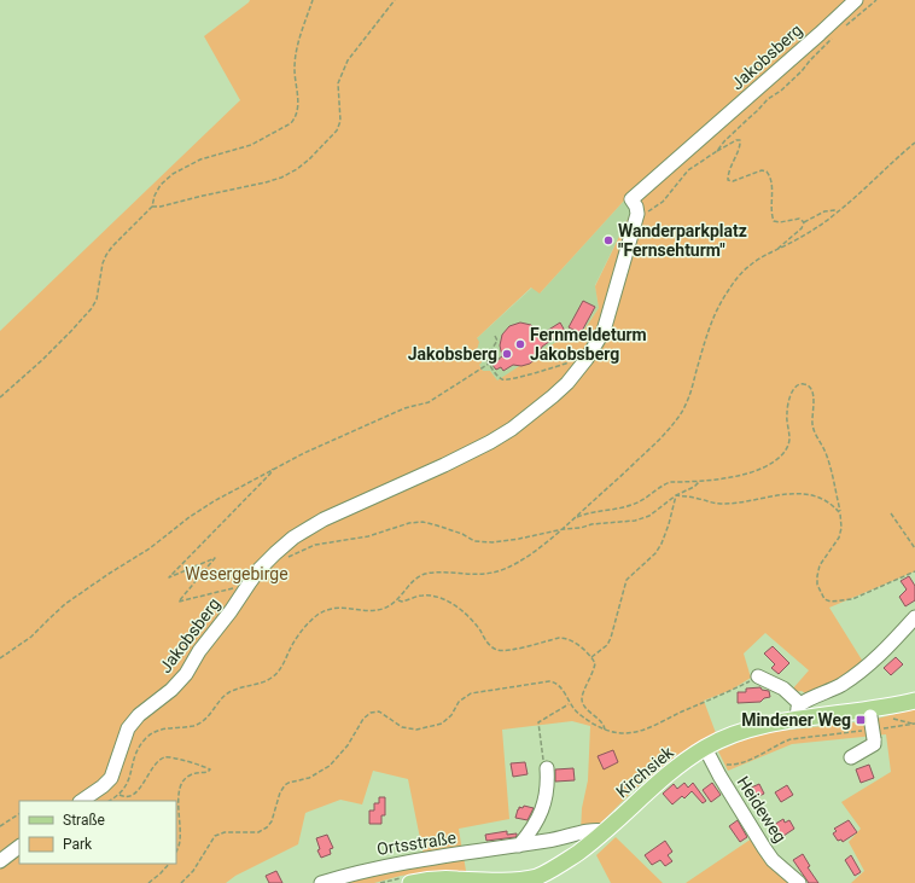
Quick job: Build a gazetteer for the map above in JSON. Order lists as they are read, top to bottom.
{
  "streets": {
    "main road": ["Kirchsiek"],
    "street": ["Jakobsberg", "Heideweg", "Ortsstraße"]
  },
  "crossings": [
    ["Kirchsiek", "Heideweg"],
    ["Kirchsiek", "Ortsstraße"]
  ],
  "parks": ["Wesergebirge"],
  "places": {
    "other": ["Wanderparkplatz \"Fernsehturm\"", "Fernmeldeturm Jakobsberg", "Jakobsberg"],
    "transit": ["Mindener Weg"]
  },
  "legend": ["Straße", "Park"]
}
